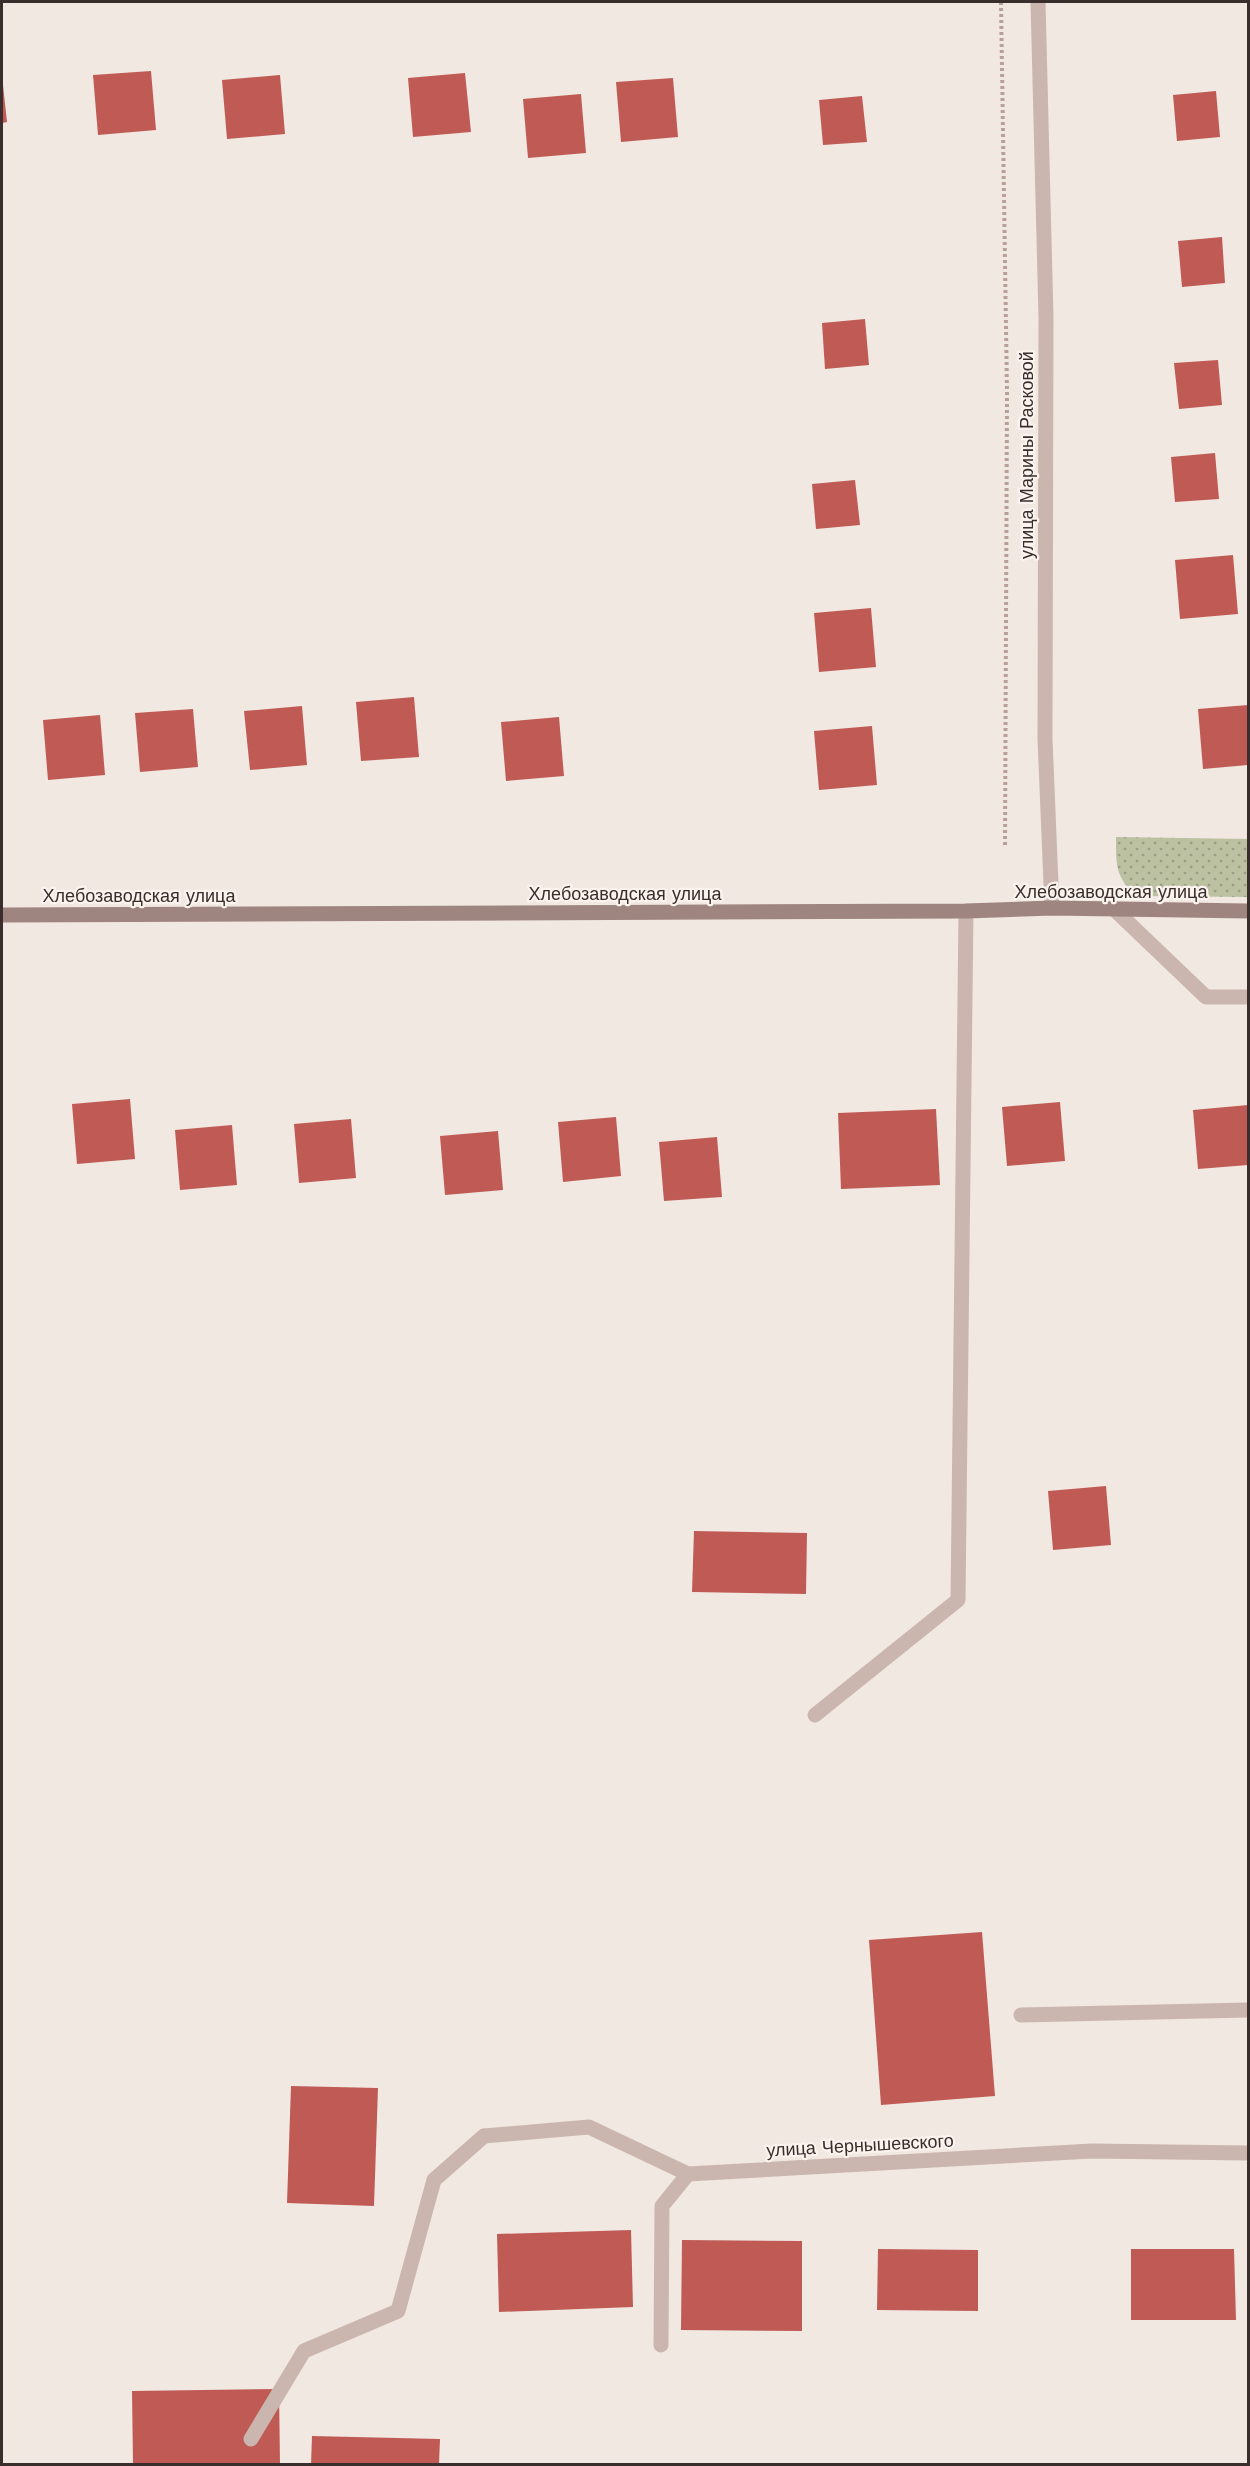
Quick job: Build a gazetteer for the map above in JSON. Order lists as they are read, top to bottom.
{
  "streets": {
    "street": ["улица Марины Расковой", "Хлебозаводская улица", "улица Чернышевского"]
  },
  "crossings": [
    ["улица Марины Расковой", "Хлебозаводская улица"]
  ]
}
